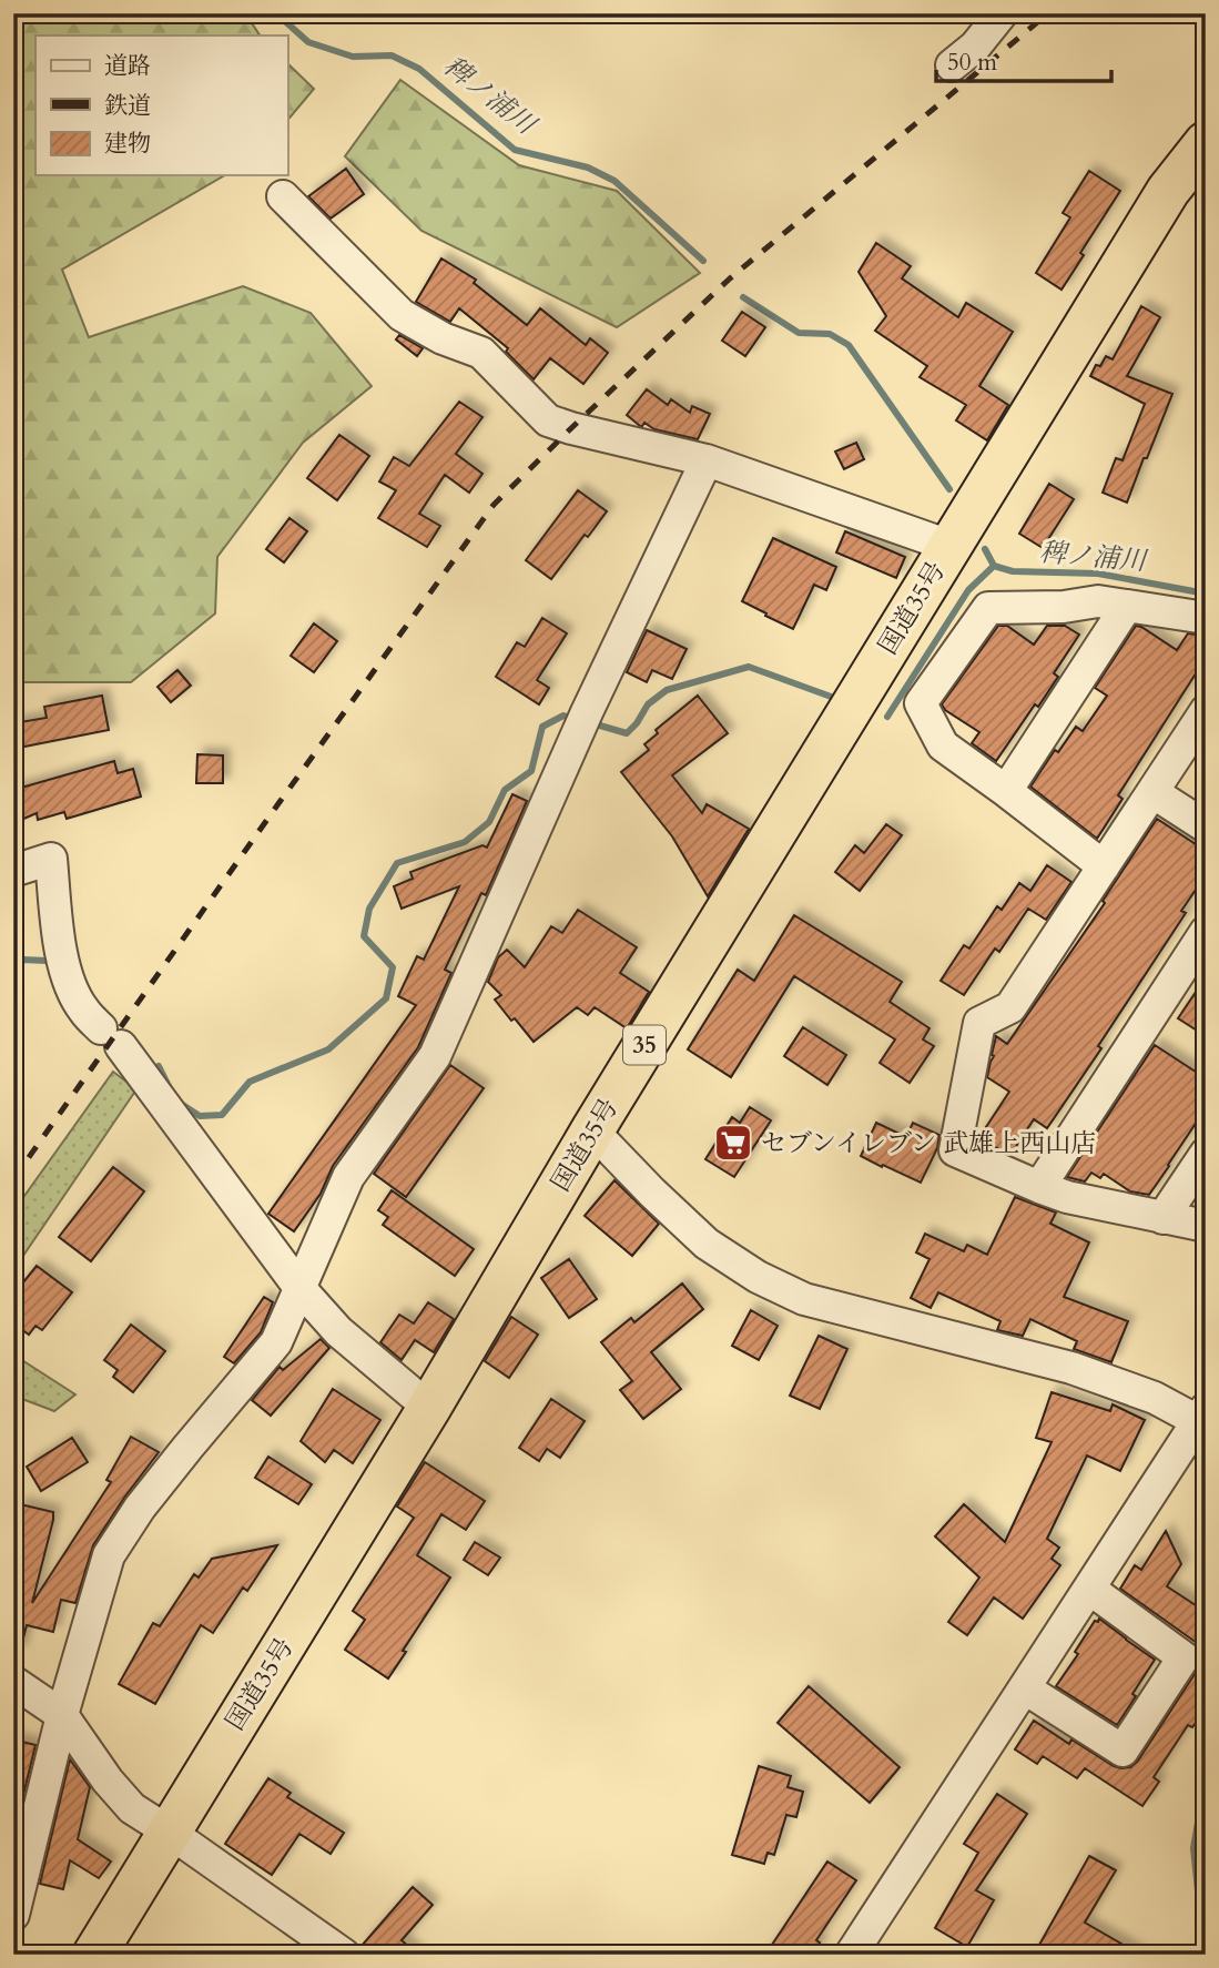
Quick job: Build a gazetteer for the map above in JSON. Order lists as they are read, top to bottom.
{
  "streets": {
    "highway": ["国道35号", "35"]
  },
  "water": ["稗ノ浦川"],
  "places": {
    "supermarket": ["セブンイレブン 武雄上西山店"]
  },
  "legend": ["道路", "鉄道", "建物"],
  "scale_bar": "50 m"
}
